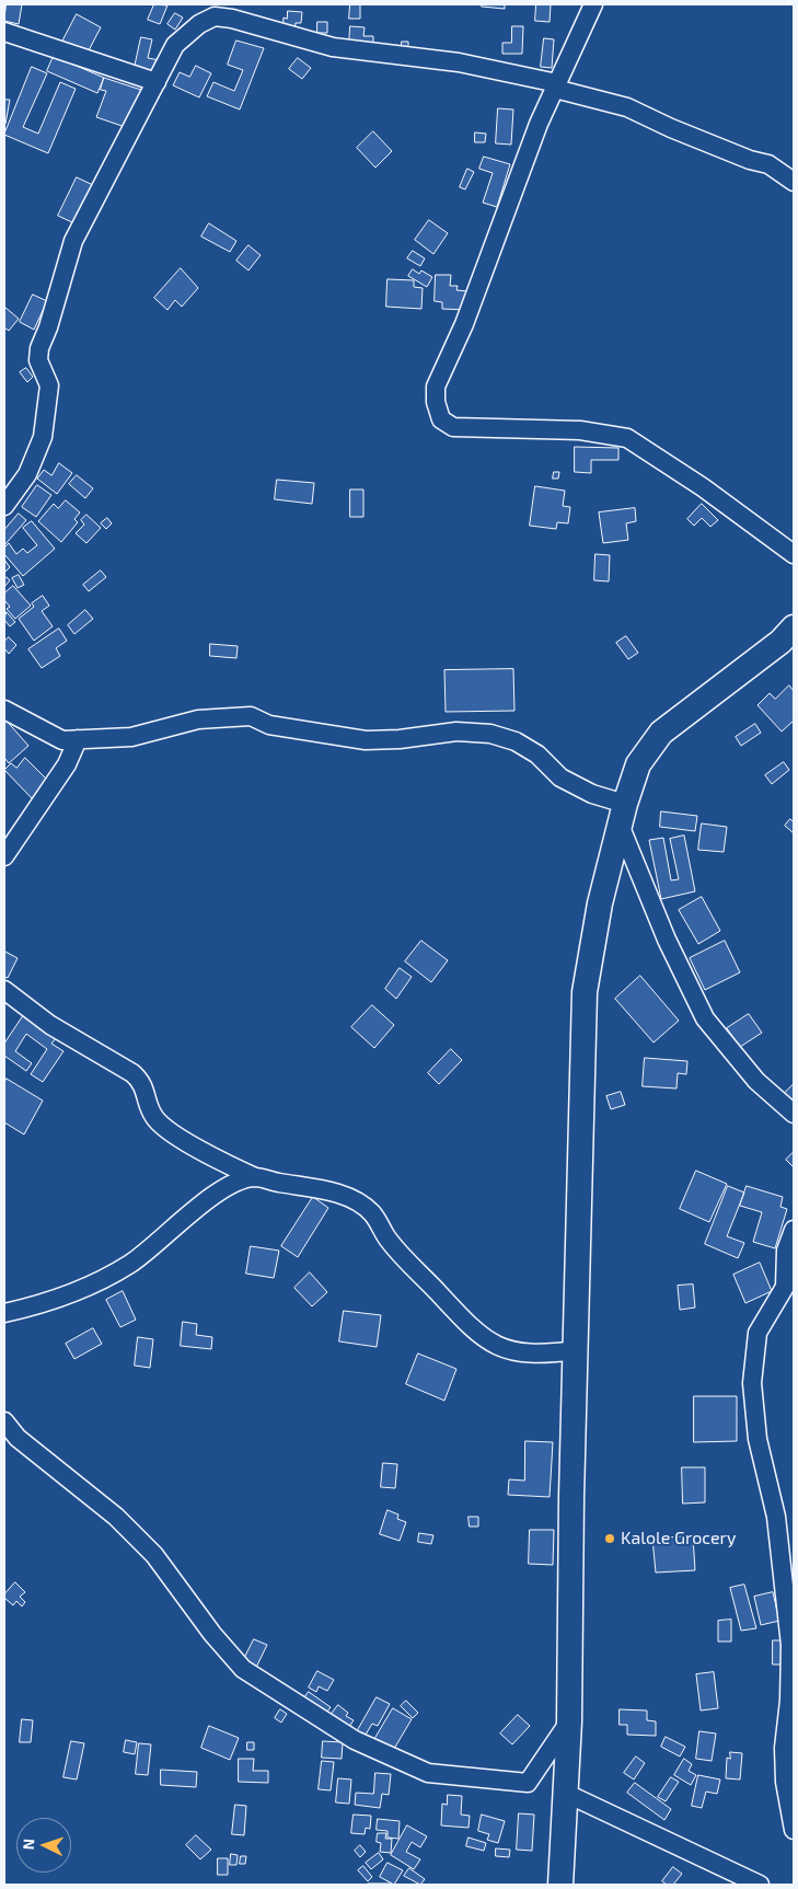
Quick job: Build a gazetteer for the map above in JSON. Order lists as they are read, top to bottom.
{
  "places": ["Kalole Grocery"],
  "north": "left"
}
